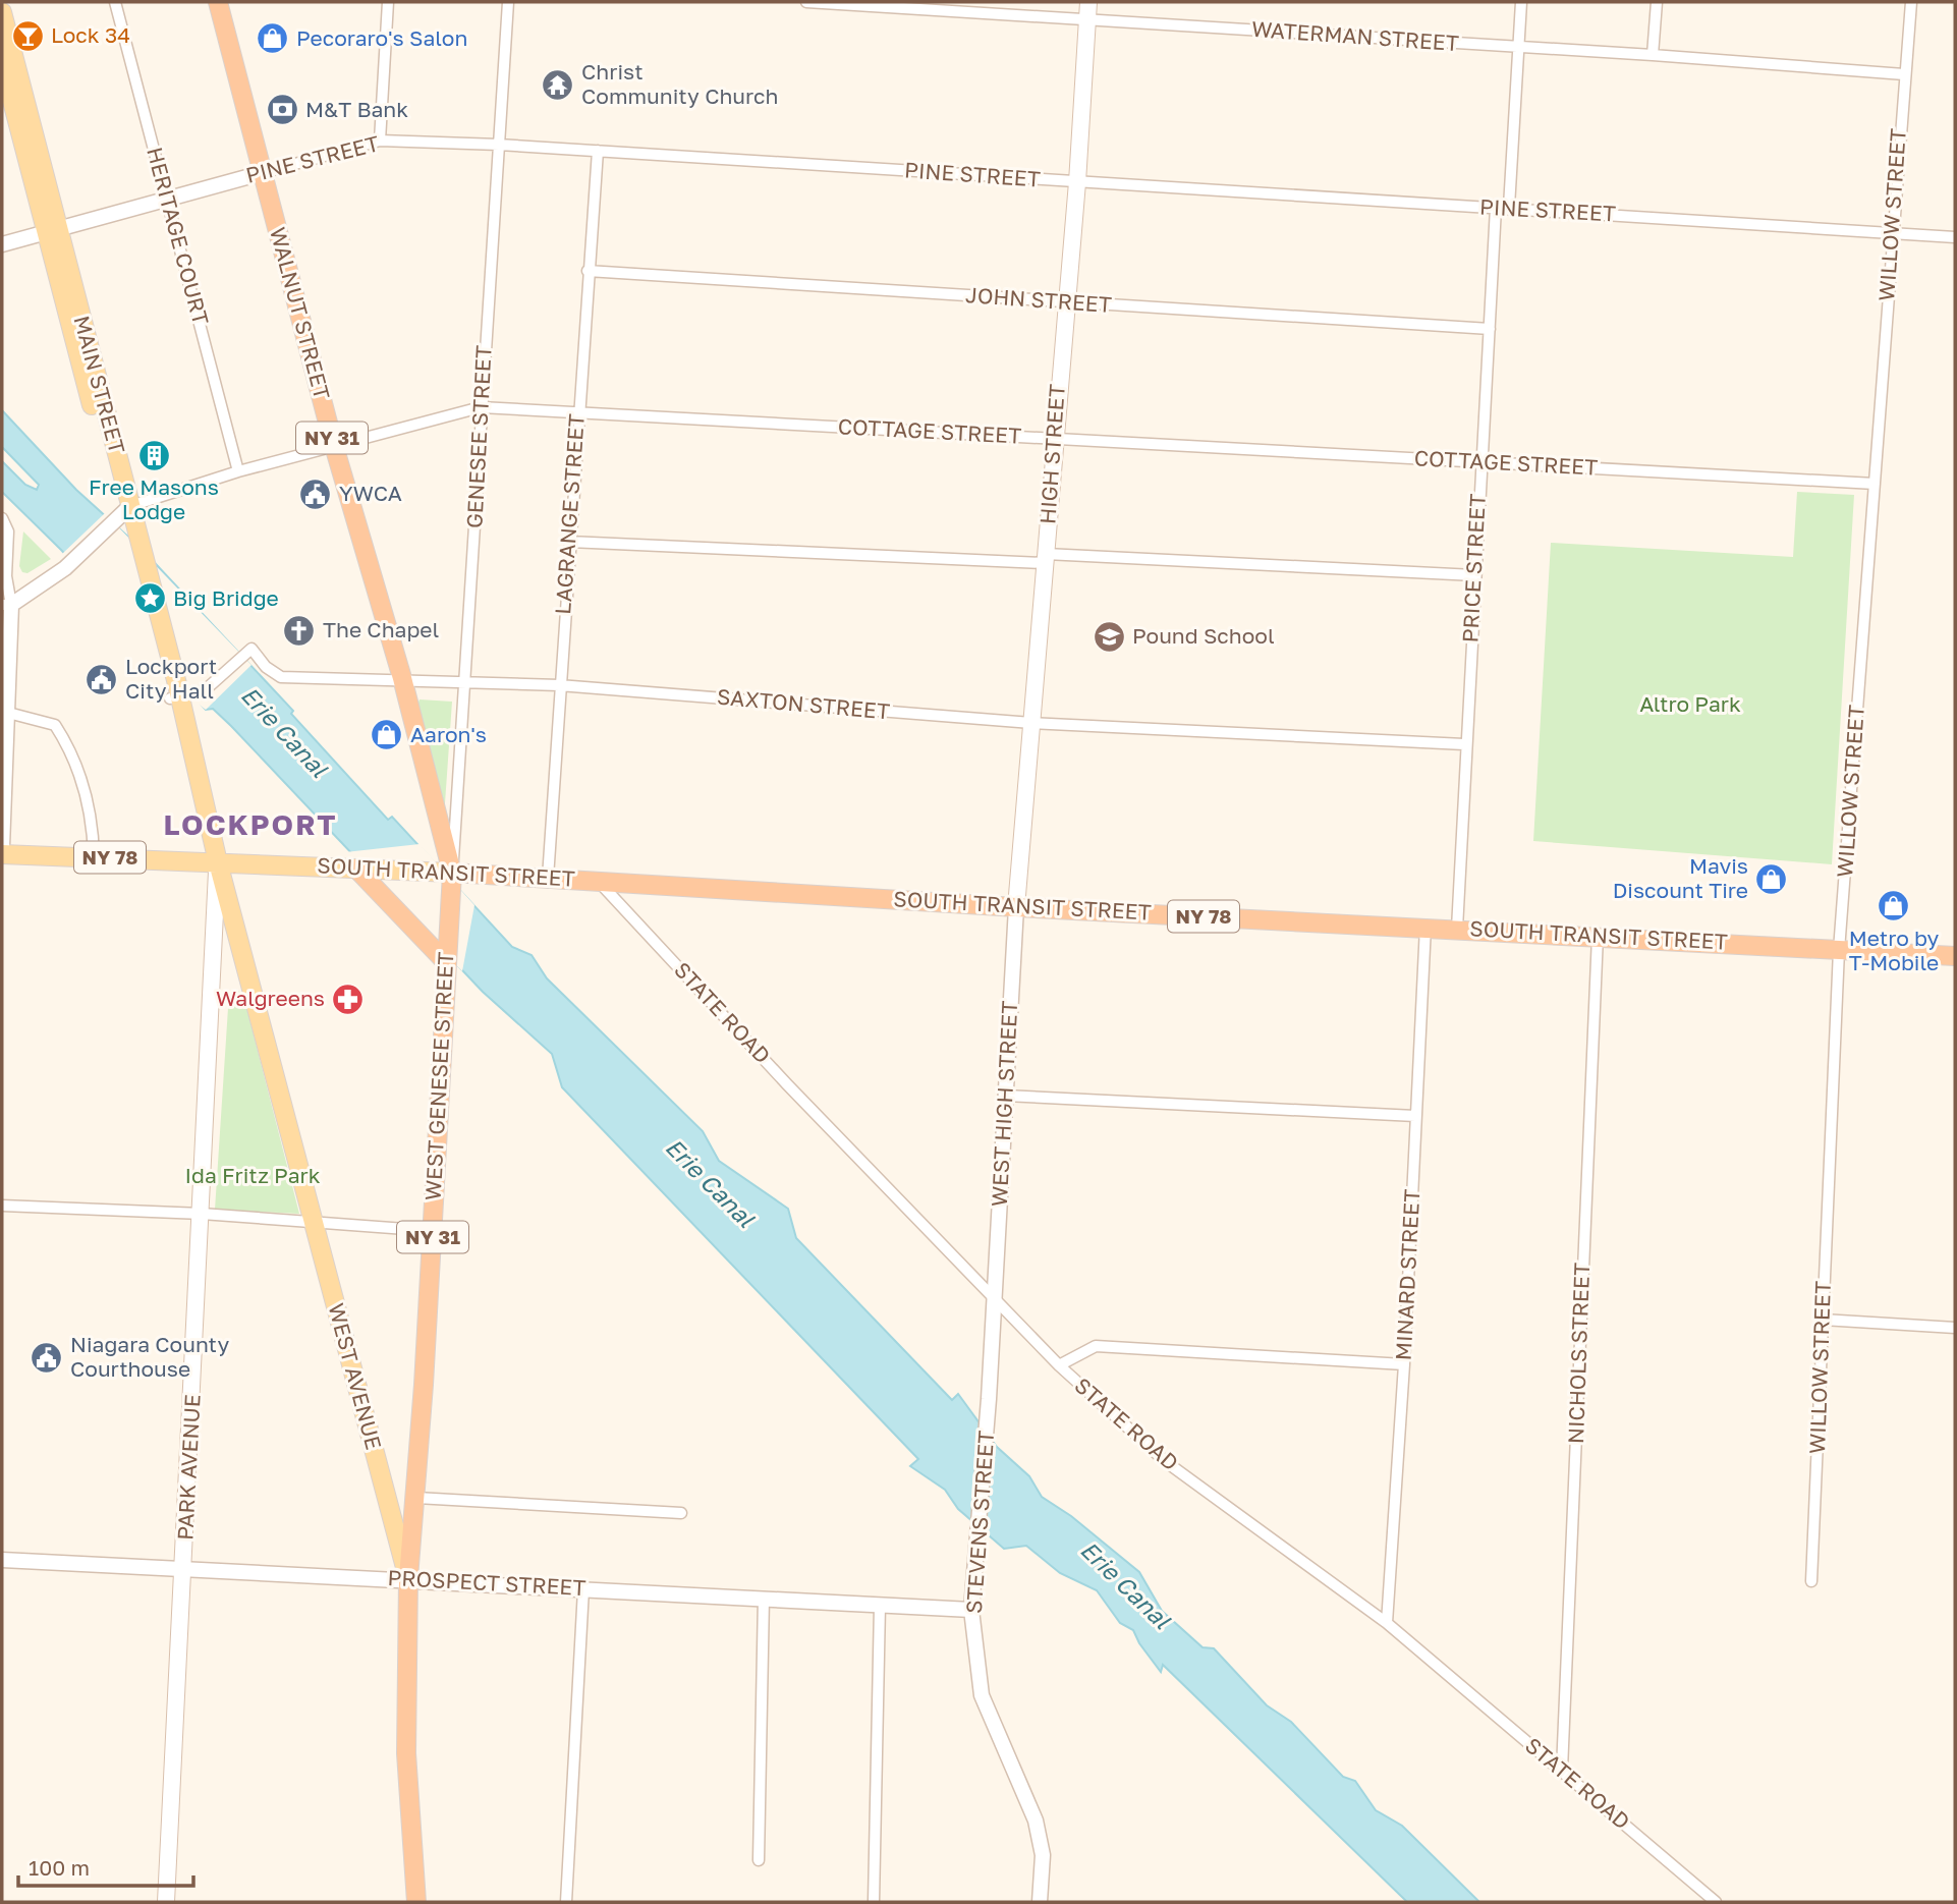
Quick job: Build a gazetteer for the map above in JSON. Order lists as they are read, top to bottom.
{
  "streets": {
    "highway": [
      "WALNUT STREET",
      "NY 31",
      "NY 78",
      "SOUTH TRANSIT STREET",
      "WEST GENESEE STREET",
      "WEST AVENUE"
    ],
    "main road": ["MAIN STREET", "HIGH STREET", "PARK AVENUE"],
    "street": [
      "WATERMAN STREET",
      "PINE STREET",
      "WILLOW STREET",
      "HERITAGE COURT",
      "JOHN STREET",
      "COTTAGE STREET",
      "GENESEE STREET",
      "LAGRANGE STREET",
      "PRICE STREET",
      "SAXTON STREET",
      "STATE ROAD",
      "WEST HIGH STREET",
      "MINARD STREET",
      "NICHOLS STREET",
      "STEVENS STREET",
      "PROSPECT STREET"
    ]
  },
  "crossings": [
    ["WATERMAN STREET", "WILLOW STREET"],
    ["WATERMAN STREET", "HIGH STREET"],
    ["PINE STREET", "WILLOW STREET"],
    ["PINE STREET", "HERITAGE COURT"],
    ["PINE STREET", "WALNUT STREET"],
    ["PINE STREET", "MAIN STREET"],
    ["PINE STREET", "GENESEE STREET"],
    ["PINE STREET", "HIGH STREET"],
    ["PINE STREET", "LAGRANGE STREET"],
    ["PINE STREET", "PRICE STREET"],
    ["WILLOW STREET", "COTTAGE STREET"],
    ["WILLOW STREET", "SOUTH TRANSIT STREET"],
    ["HERITAGE COURT", "COTTAGE STREET"],
    ["JOHN STREET", "HIGH STREET"],
    ["JOHN STREET", "LAGRANGE STREET"],
    ["JOHN STREET", "PRICE STREET"],
    ["WALNUT STREET", "COTTAGE STREET"],
    ["WALNUT STREET", "GENESEE STREET"],
    ["WALNUT STREET", "SAXTON STREET"],
    ["WALNUT STREET", "SOUTH TRANSIT STREET"],
    ["WALNUT STREET", "WEST GENESEE STREET"],
    ["MAIN STREET", "COTTAGE STREET"],
    ["MAIN STREET", "SAXTON STREET"],
    ["MAIN STREET", "NY 78"],
    ["MAIN STREET", "SOUTH TRANSIT STREET"],
    ["MAIN STREET", "WEST AVENUE"],
    ["MAIN STREET", "PARK AVENUE"],
    ["COTTAGE STREET", "GENESEE STREET"],
    ["COTTAGE STREET", "HIGH STREET"],
    ["COTTAGE STREET", "LAGRANGE STREET"],
    ["COTTAGE STREET", "PRICE STREET"],
    ["GENESEE STREET", "SAXTON STREET"],
    ["GENESEE STREET", "SOUTH TRANSIT STREET"],
    ["GENESEE STREET", "WEST GENESEE STREET"],
    ["HIGH STREET", "SAXTON STREET"],
    ["HIGH STREET", "SOUTH TRANSIT STREET"],
    ["HIGH STREET", "WEST HIGH STREET"],
    ["LAGRANGE STREET", "SAXTON STREET"],
    ["LAGRANGE STREET", "SOUTH TRANSIT STREET"],
    ["PRICE STREET", "SAXTON STREET"],
    ["PRICE STREET", "SOUTH TRANSIT STREET"],
    ["NY 78", "SOUTH TRANSIT STREET"],
    ["NY 78", "WEST AVENUE"],
    ["NY 78", "PARK AVENUE"],
    ["SOUTH TRANSIT STREET", "STATE ROAD"],
    ["SOUTH TRANSIT STREET", "WEST GENESEE STREET"],
    ["SOUTH TRANSIT STREET", "WEST HIGH STREET"],
    ["SOUTH TRANSIT STREET", "MINARD STREET"],
    ["SOUTH TRANSIT STREET", "NICHOLS STREET"],
    ["SOUTH TRANSIT STREET", "WEST AVENUE"],
    ["SOUTH TRANSIT STREET", "PARK AVENUE"],
    ["STATE ROAD", "WEST HIGH STREET"],
    ["STATE ROAD", "MINARD STREET"],
    ["STATE ROAD", "NICHOLS STREET"],
    ["STATE ROAD", "STEVENS STREET"],
    ["WEST GENESEE STREET", "WEST AVENUE"],
    ["WEST GENESEE STREET", "PROSPECT STREET"],
    ["WEST HIGH STREET", "STEVENS STREET"],
    ["WEST AVENUE", "PARK AVENUE"],
    ["WEST AVENUE", "PROSPECT STREET"],
    ["PARK AVENUE", "PROSPECT STREET"],
    ["STEVENS STREET", "PROSPECT STREET"]
  ],
  "districts": ["LOCKPORT"],
  "water": ["Erie Canal"],
  "parks": ["Altro Park", "Ida Fritz Park"],
  "places": {
    "bar": ["Lock 34"],
    "shop": [
      "Pecoraro's Salon",
      "Aaron's",
      "Mavis Discount Tire",
      "Metro by T-Mobile"
    ],
    "temple": ["Christ Community Church"],
    "bank": ["M&T Bank"],
    "building": ["Free Masons Lodge"],
    "public building": ["YWCA", "Lockport City Hall", "Niagara County Courthouse"],
    "place": ["Big Bridge"],
    "church": ["The Chapel"],
    "school or university": ["Pound School"],
    "pharmacy": ["Walgreens"]
  },
  "scale_bar": "100 m"
}
